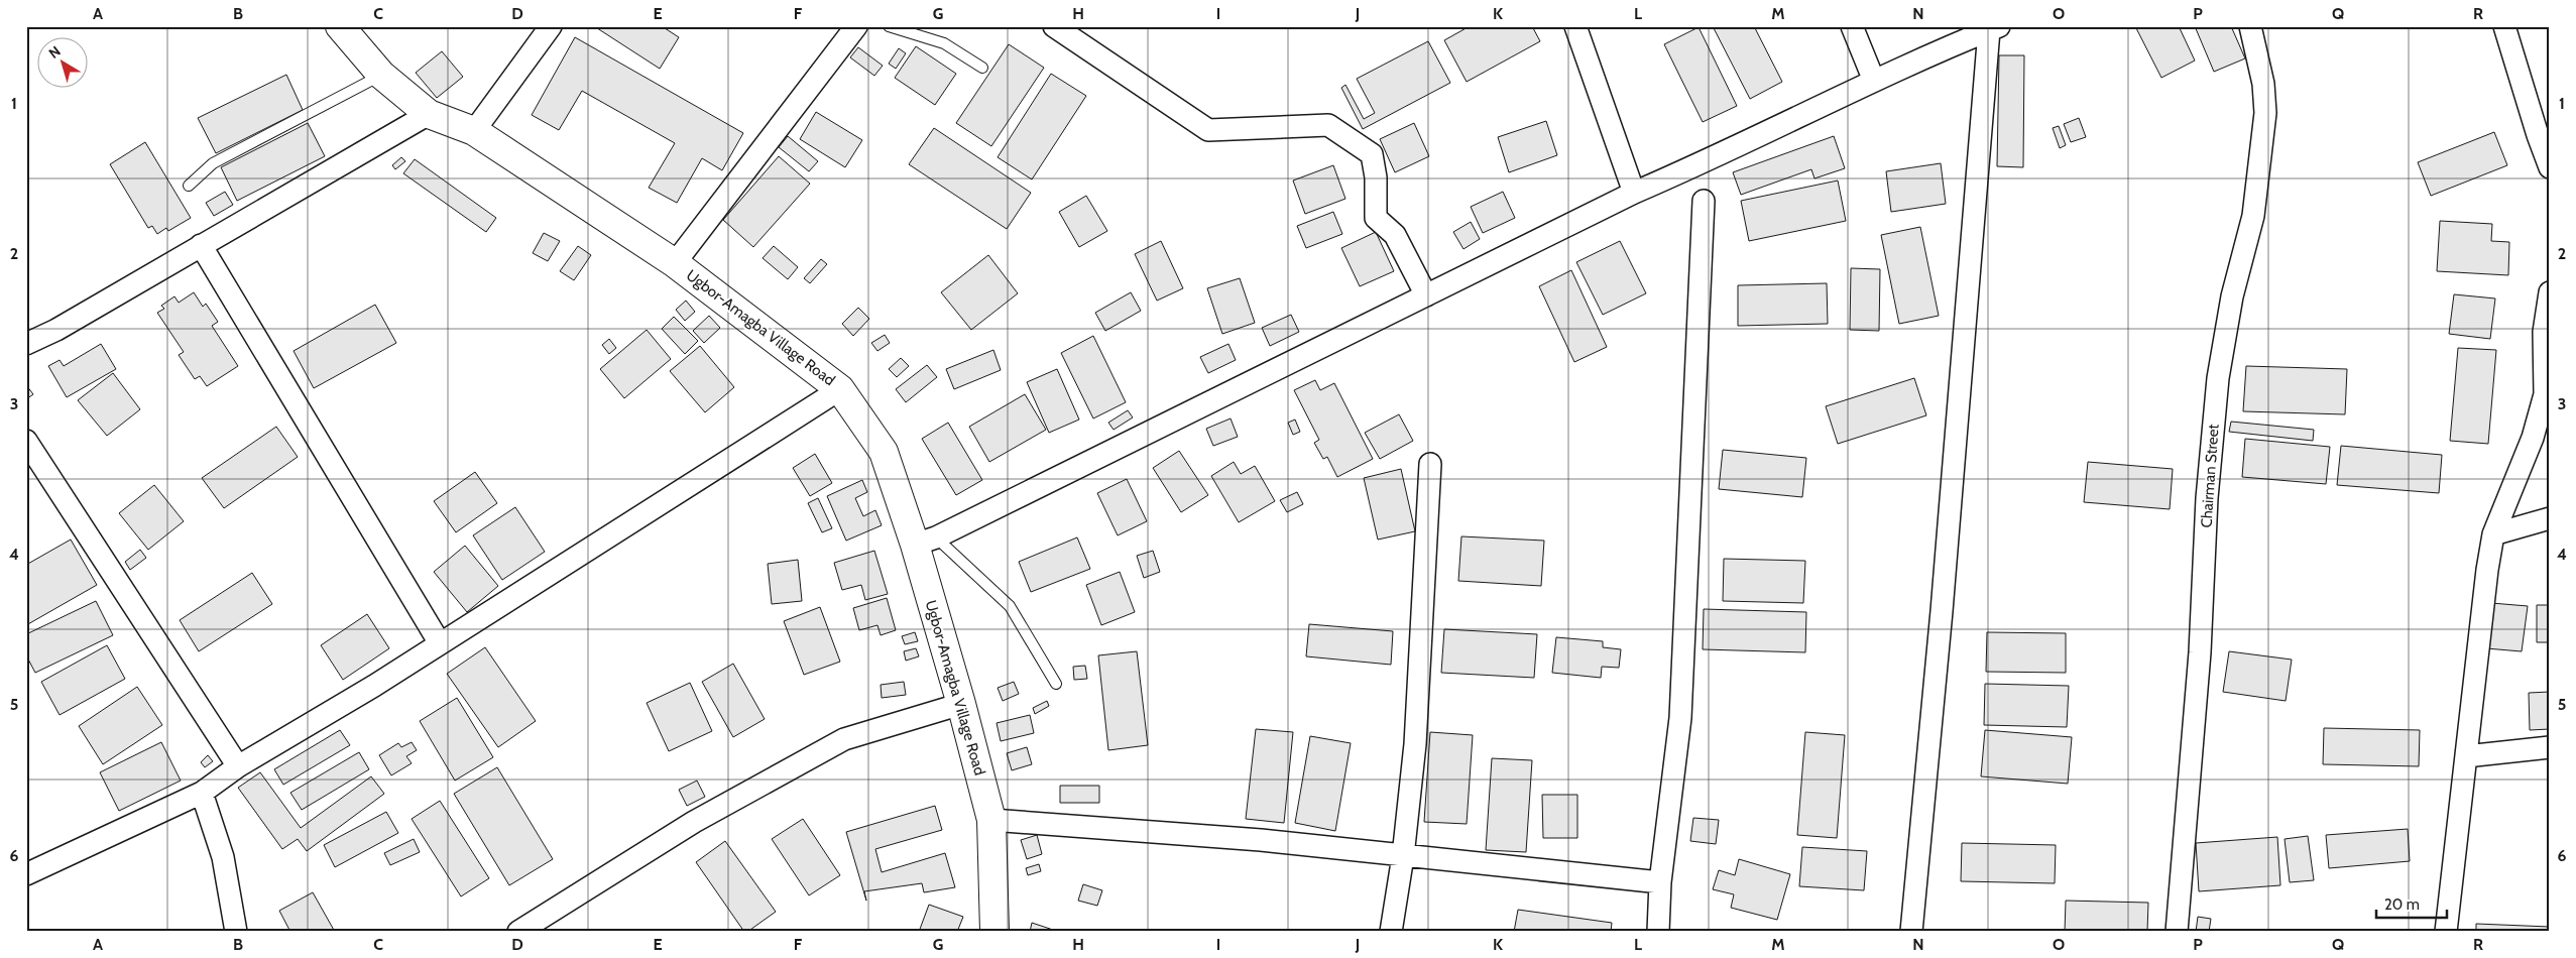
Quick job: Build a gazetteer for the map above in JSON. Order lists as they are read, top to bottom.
{
  "streets": {
    "street": ["Ugbor-Amagba Village Road", "Chairman Street"]
  },
  "scale_bar": "20 m",
  "north": "top left",
  "grid": {
    "columns": [
      "A",
      "B",
      "C",
      "D",
      "E",
      "F",
      "G",
      "H",
      "I",
      "J",
      "K",
      "L",
      "M",
      "N",
      "O",
      "P",
      "Q",
      "R"
    ],
    "rows": [
      "1",
      "2",
      "3",
      "4",
      "5",
      "6"
    ]
  }
}
